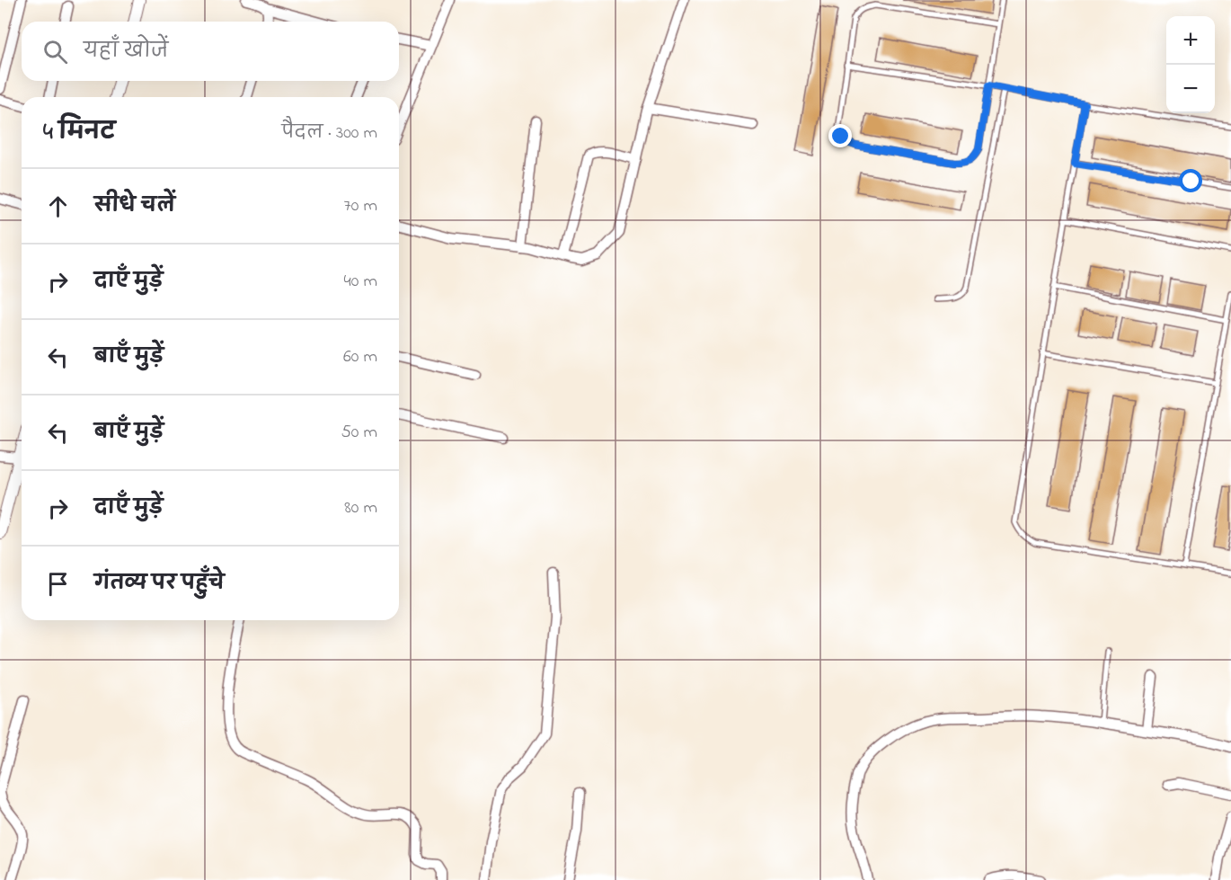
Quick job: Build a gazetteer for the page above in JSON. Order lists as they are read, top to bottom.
{
  "page": {
    "map_buttons": ["+", "−"],
    "search": "यहाँ खोजें",
    "heading": ["4 मिनट", "पैदल · 300 m"],
    "list": [
      ["सीधे चलें", "70 m"],
      ["दाएँ मुड़ें", "40 m"],
      ["बाएँ मुड़ें", "60 m"],
      ["बाएँ मुड़ें", "50 m"],
      ["दाएँ मुड़ें", "80 m"],
      "गंतव्य पर पहुँचे"
    ]
  }
}
